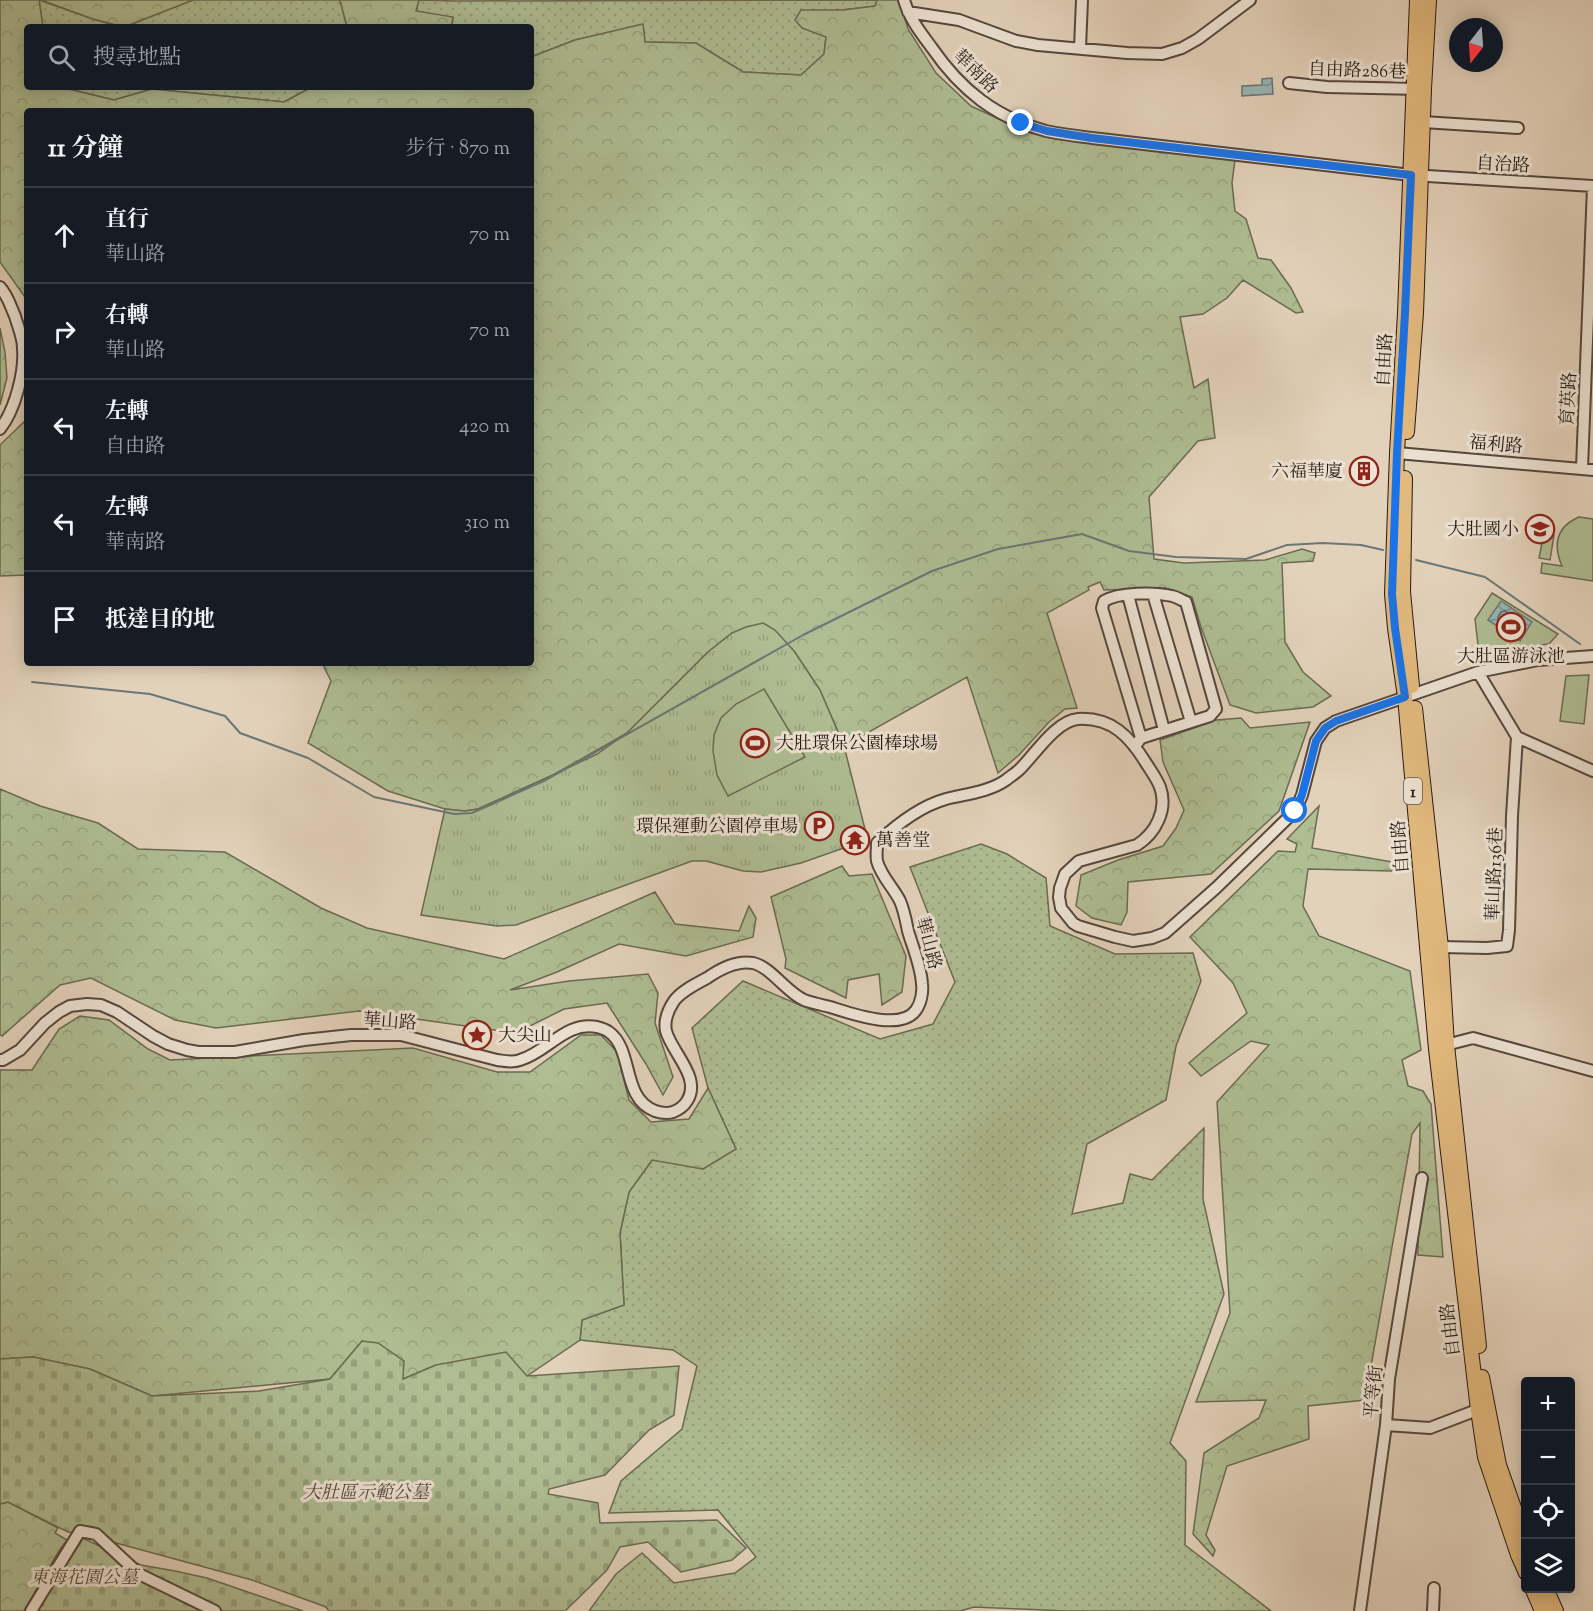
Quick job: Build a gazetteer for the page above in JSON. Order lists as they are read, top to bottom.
{
  "streets": {
    "main road": ["自由路", "1"],
    "street": [
      "自由路286巷",
      "華南路",
      "自治路",
      "育英路",
      "福利路",
      "華山路136巷",
      "華山路",
      "平等街"
    ]
  },
  "crossings": [
    ["自由路286巷", "自由路"],
    ["華南路", "自治路"],
    ["華南路", "自由路"],
    ["自治路", "自由路"],
    ["自治路", "育英路"],
    ["自由路", "福利路"],
    ["自由路", "華山路136巷"],
    ["自由路", "華山路"],
    ["育英路", "福利路"]
  ],
  "parks": ["大肚區示範公墓", "東海花園公墓"],
  "places": {
    "building": ["六福華廈"],
    "school or university": ["大肚國小"],
    "sports": ["大肚區游泳池", "大肚環保公園棒球場"],
    "parking": ["環保運動公園停車場"],
    "temple": ["萬善堂"],
    "place": ["大尖山"]
  },
  "north": "bottom",
  "page": {
    "search": "搜尋地點",
    "heading": ["11 分鐘", "步行 · 870 m"],
    "list": [
      ["直行", "華山路", "70 m"],
      ["右轉", "華山路", "70 m"],
      ["左轉", "自由路", "420 m"],
      ["左轉", "華南路", "310 m"],
      "抵達目的地"
    ],
    "map_buttons": ["+", "−"]
  }
}
